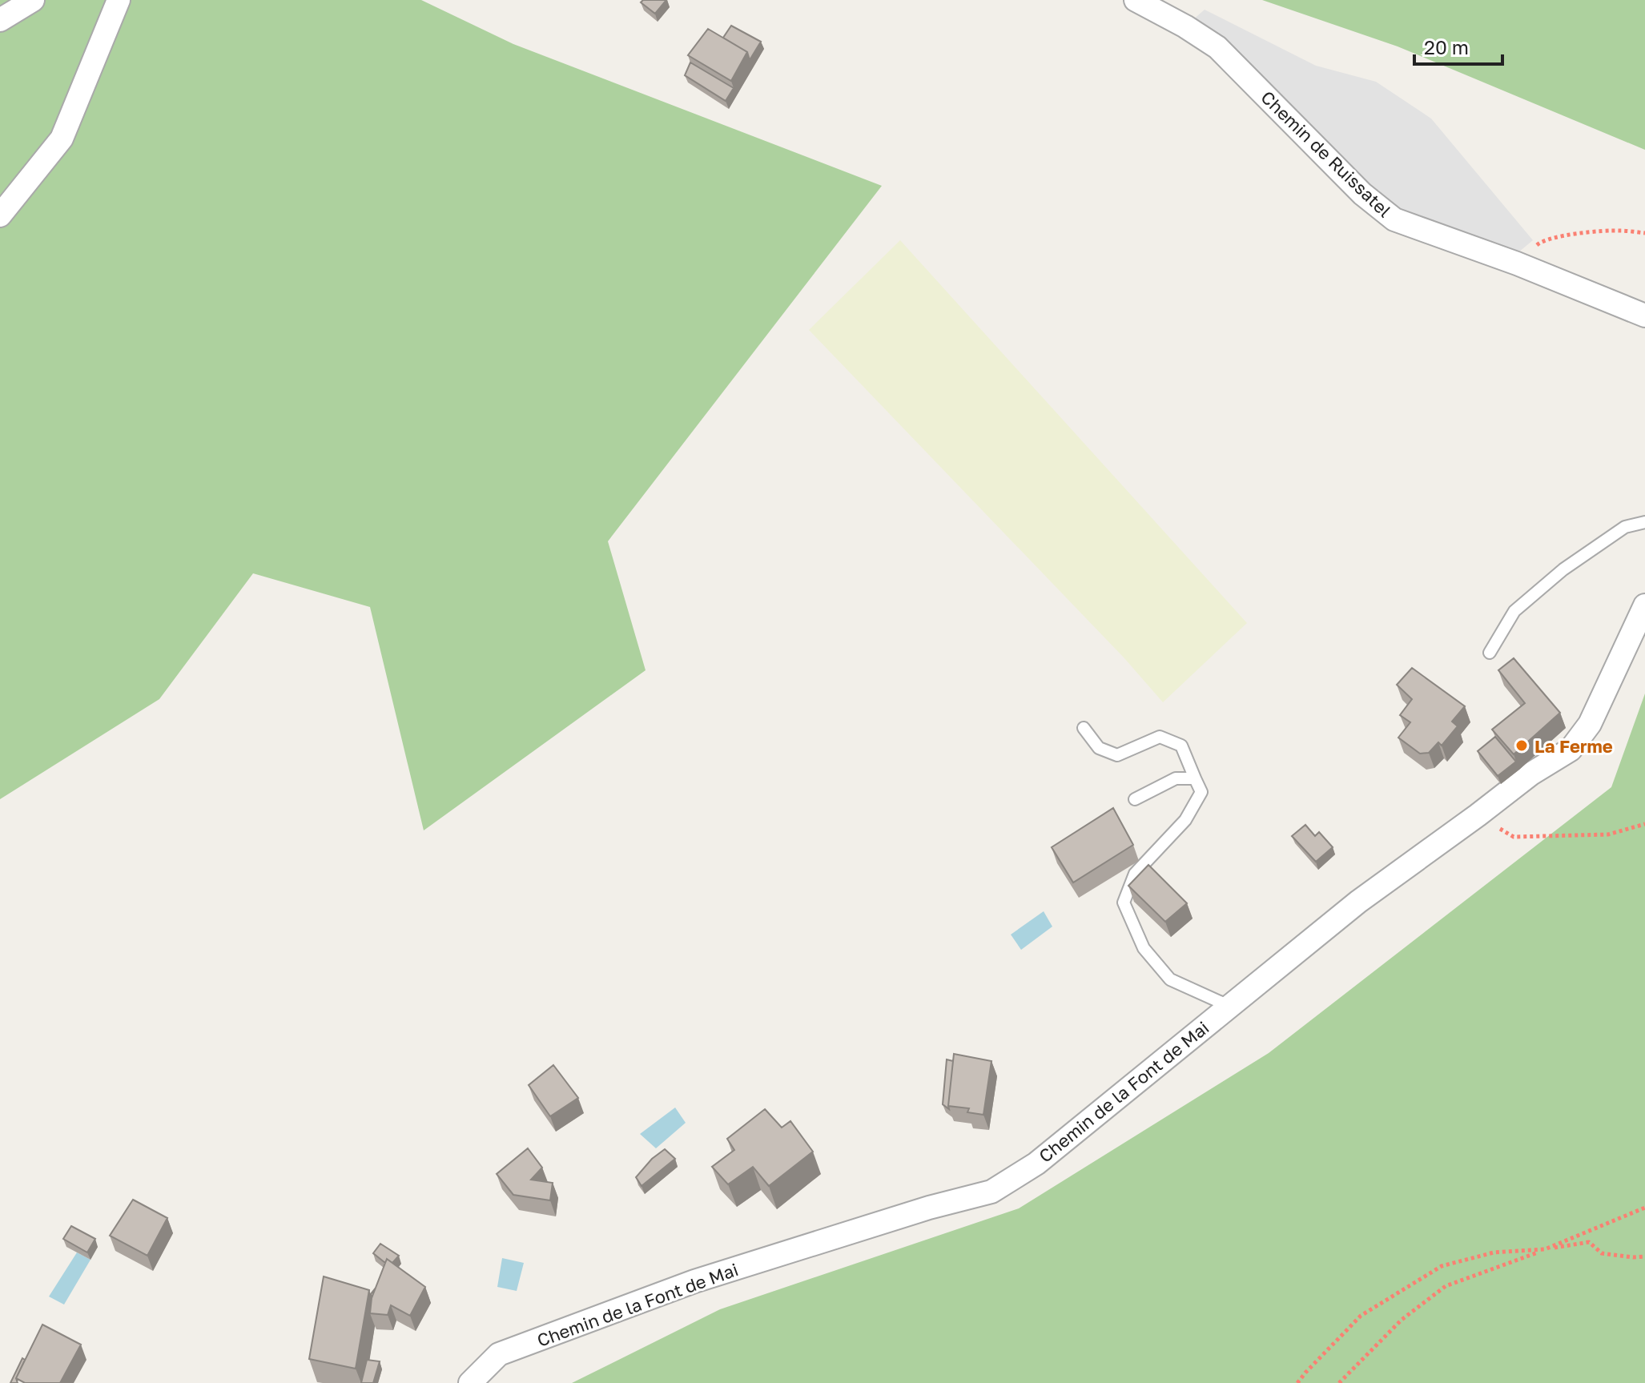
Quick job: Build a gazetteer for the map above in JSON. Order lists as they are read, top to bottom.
{
  "streets": {
    "street": ["Chemin de Ruissatel", "Chemin de la Font de Mai"]
  },
  "places": ["La Ferme"],
  "scale_bar": "20 m"
}
